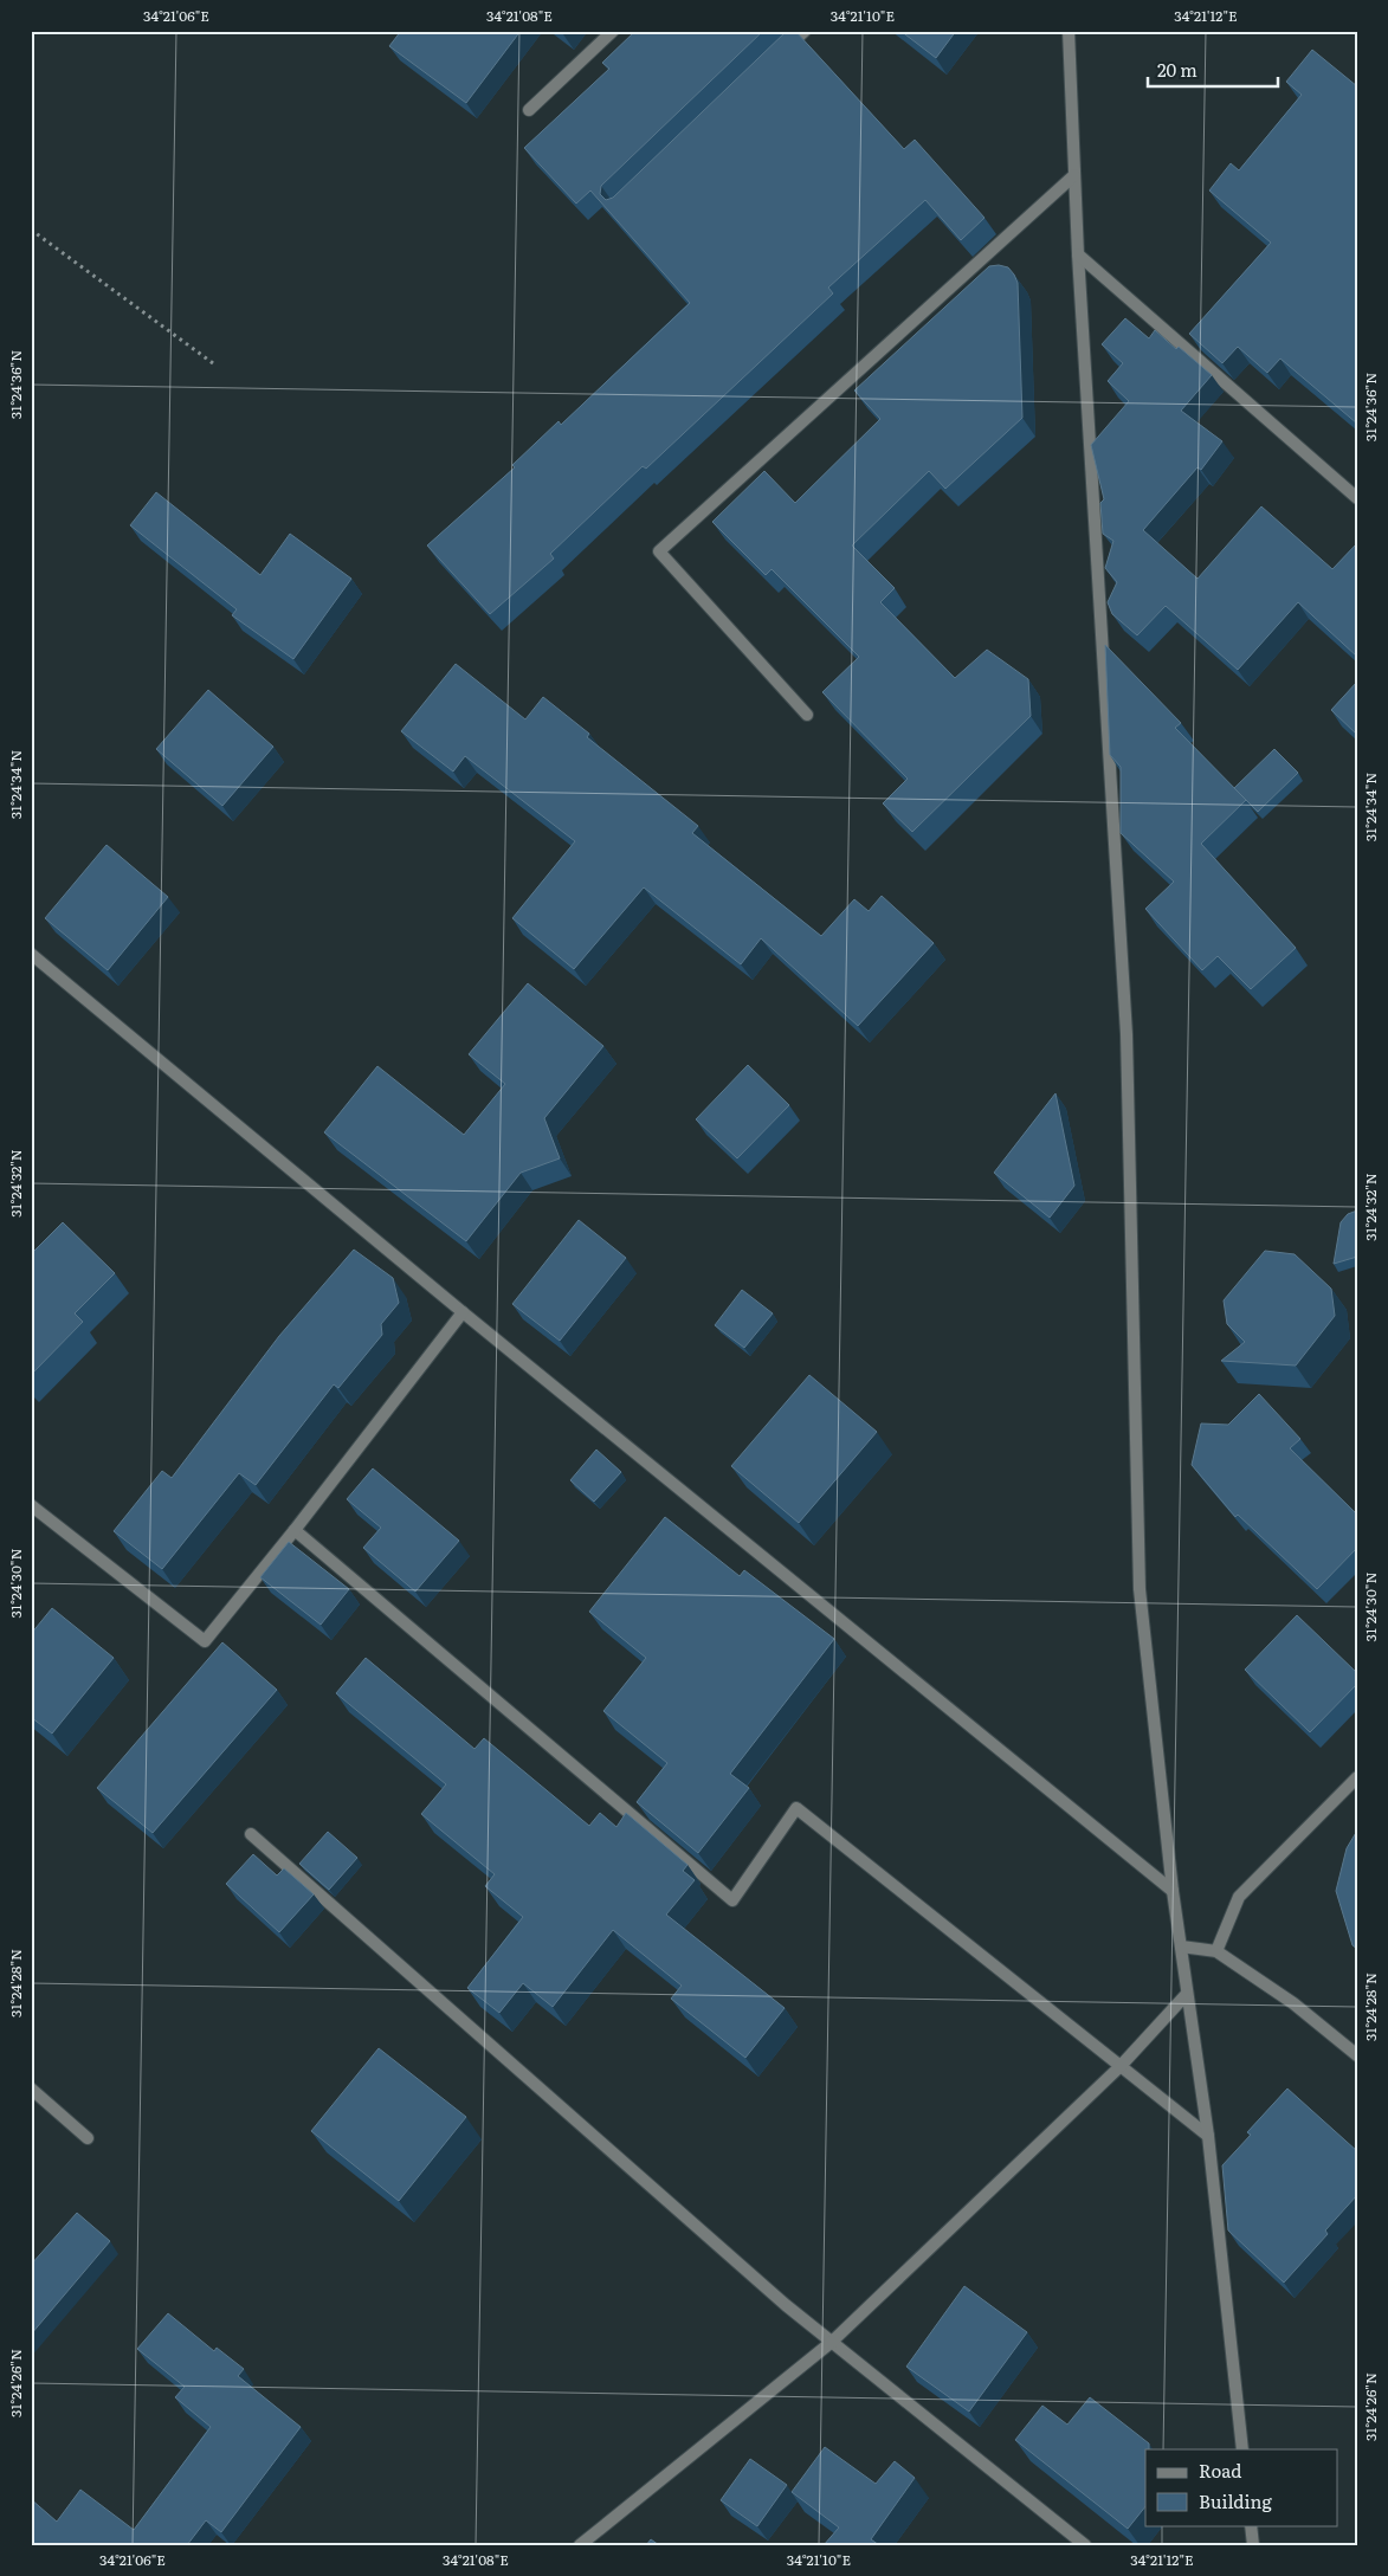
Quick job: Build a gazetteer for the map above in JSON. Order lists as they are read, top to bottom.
{
  "legend": ["Road", "Building"],
  "scale_bar": "20 m",
  "coordinates": [
    "34°21'06\"E",
    "34°21'08\"E",
    "34°21'10\"E",
    "34°21'12\"E",
    "31°24'36\"N",
    "31°24'34\"N",
    "31°24'32\"N",
    "31°24'30\"N",
    "31°24'28\"N",
    "31°24'26\"N"
  ]
}
